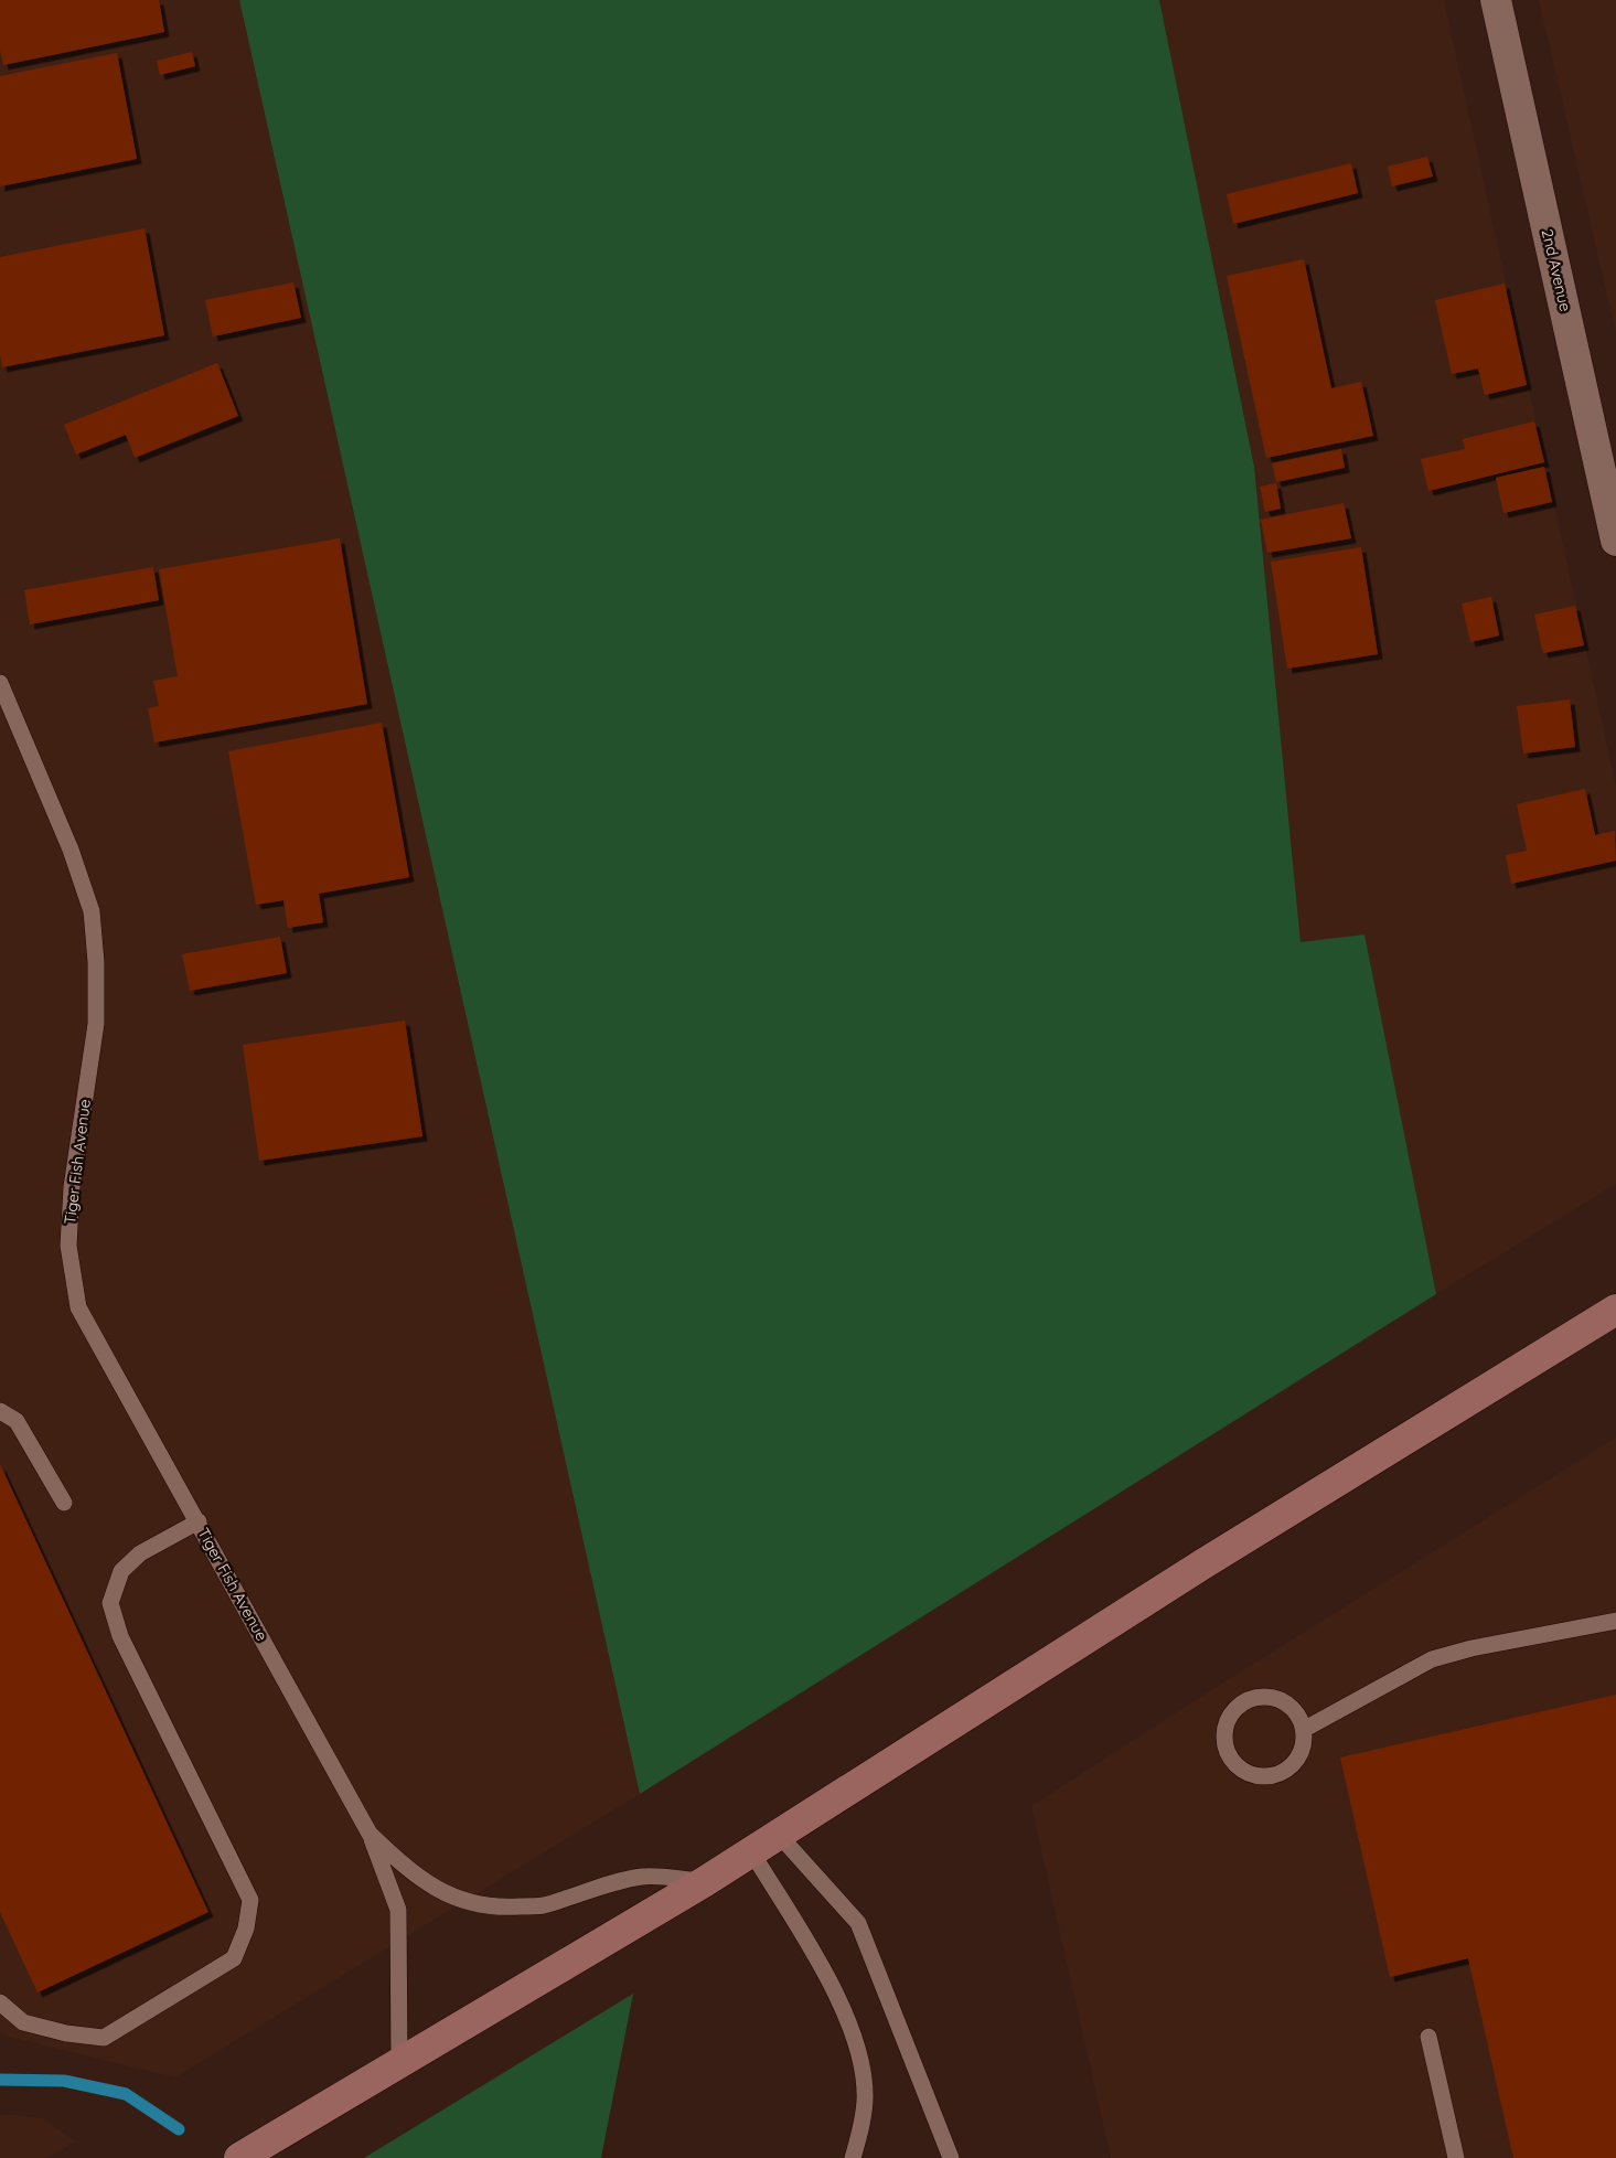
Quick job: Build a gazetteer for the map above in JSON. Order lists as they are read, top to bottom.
{
  "streets": {
    "street": ["2nd Avenue"],
    "lane": ["Tiger Fish Avenue"]
  }
}
